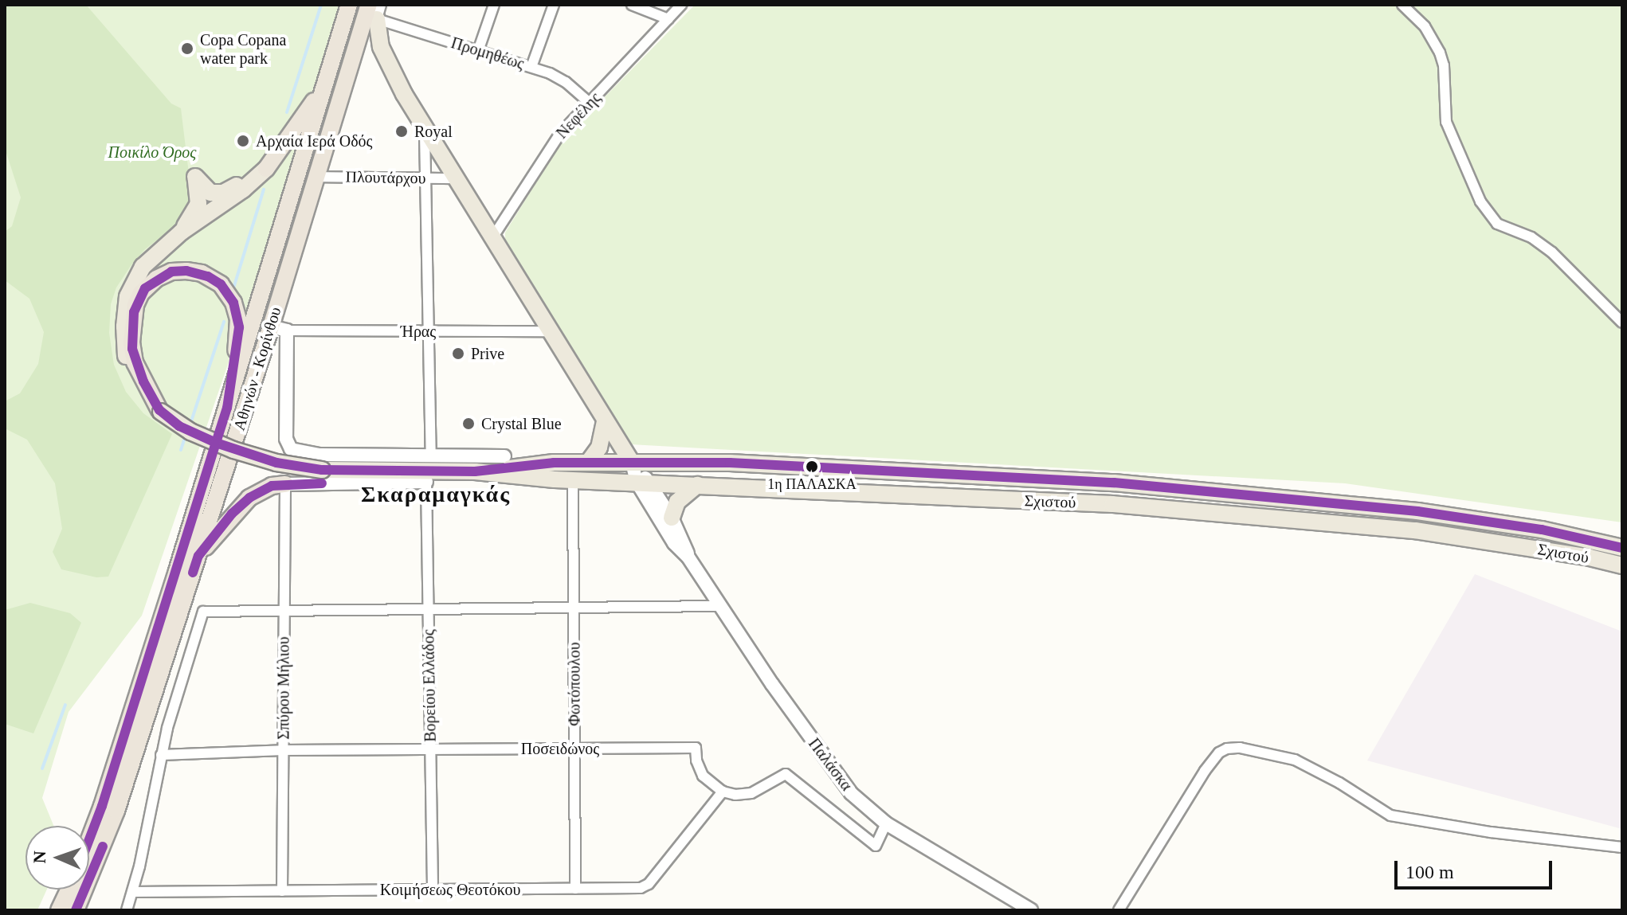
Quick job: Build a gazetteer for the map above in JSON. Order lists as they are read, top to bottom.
{
  "streets": {
    "highway": ["Αθηνών - Κορίνθου"],
    "main road": ["Σχιστού"],
    "street": [
      "Προμηθέως",
      "Νεφέλης",
      "Πλουτάρχου",
      "Ήρας",
      "Φωτόπουλου",
      "Βορείου Ελλάδος",
      "Σπύρου Μήλιου",
      "Ποσειδώνος",
      "Παλάσκα",
      "Κοιμήσεως Θεοτόκου"
    ]
  },
  "crossings": [
    ["Προμηθέως", "Νεφέλης"],
    ["Προμηθέως", "Αθηνών - Κορίνθου"],
    ["Πλουτάρχου", "Αθηνών - Κορίνθου"],
    ["Ήρας", "Αθηνών - Κορίνθου"],
    ["Σχιστού", "Φωτόπουλου"],
    ["Σχιστού", "Παλάσκα"],
    ["Φωτόπουλου", "Ποσειδώνος"],
    ["Φωτόπουλου", "Κοιμήσεως Θεοτόκου"],
    ["Βορείου Ελλάδος", "Ποσειδώνος"],
    ["Βορείου Ελλάδος", "Κοιμήσεως Θεοτόκου"],
    ["Σπύρου Μήλιου", "Ποσειδώνος"],
    ["Σπύρου Μήλιου", "Κοιμήσεως Θεοτόκου"],
    ["Ποσειδώνος", "Κοιμήσεως Θεοτόκου"]
  ],
  "districts": ["Σκαραμαγκάς"],
  "parks": ["Ποικίλο Όρος"],
  "places": [
    "Copa Copana water park",
    "Royal",
    "Αρχαία Ιερά Οδός",
    "Prive",
    "Crystal Blue",
    "1η ΠΑΛΑΣΚΑ"
  ],
  "scale_bar": "100 m",
  "north": "left"
}
